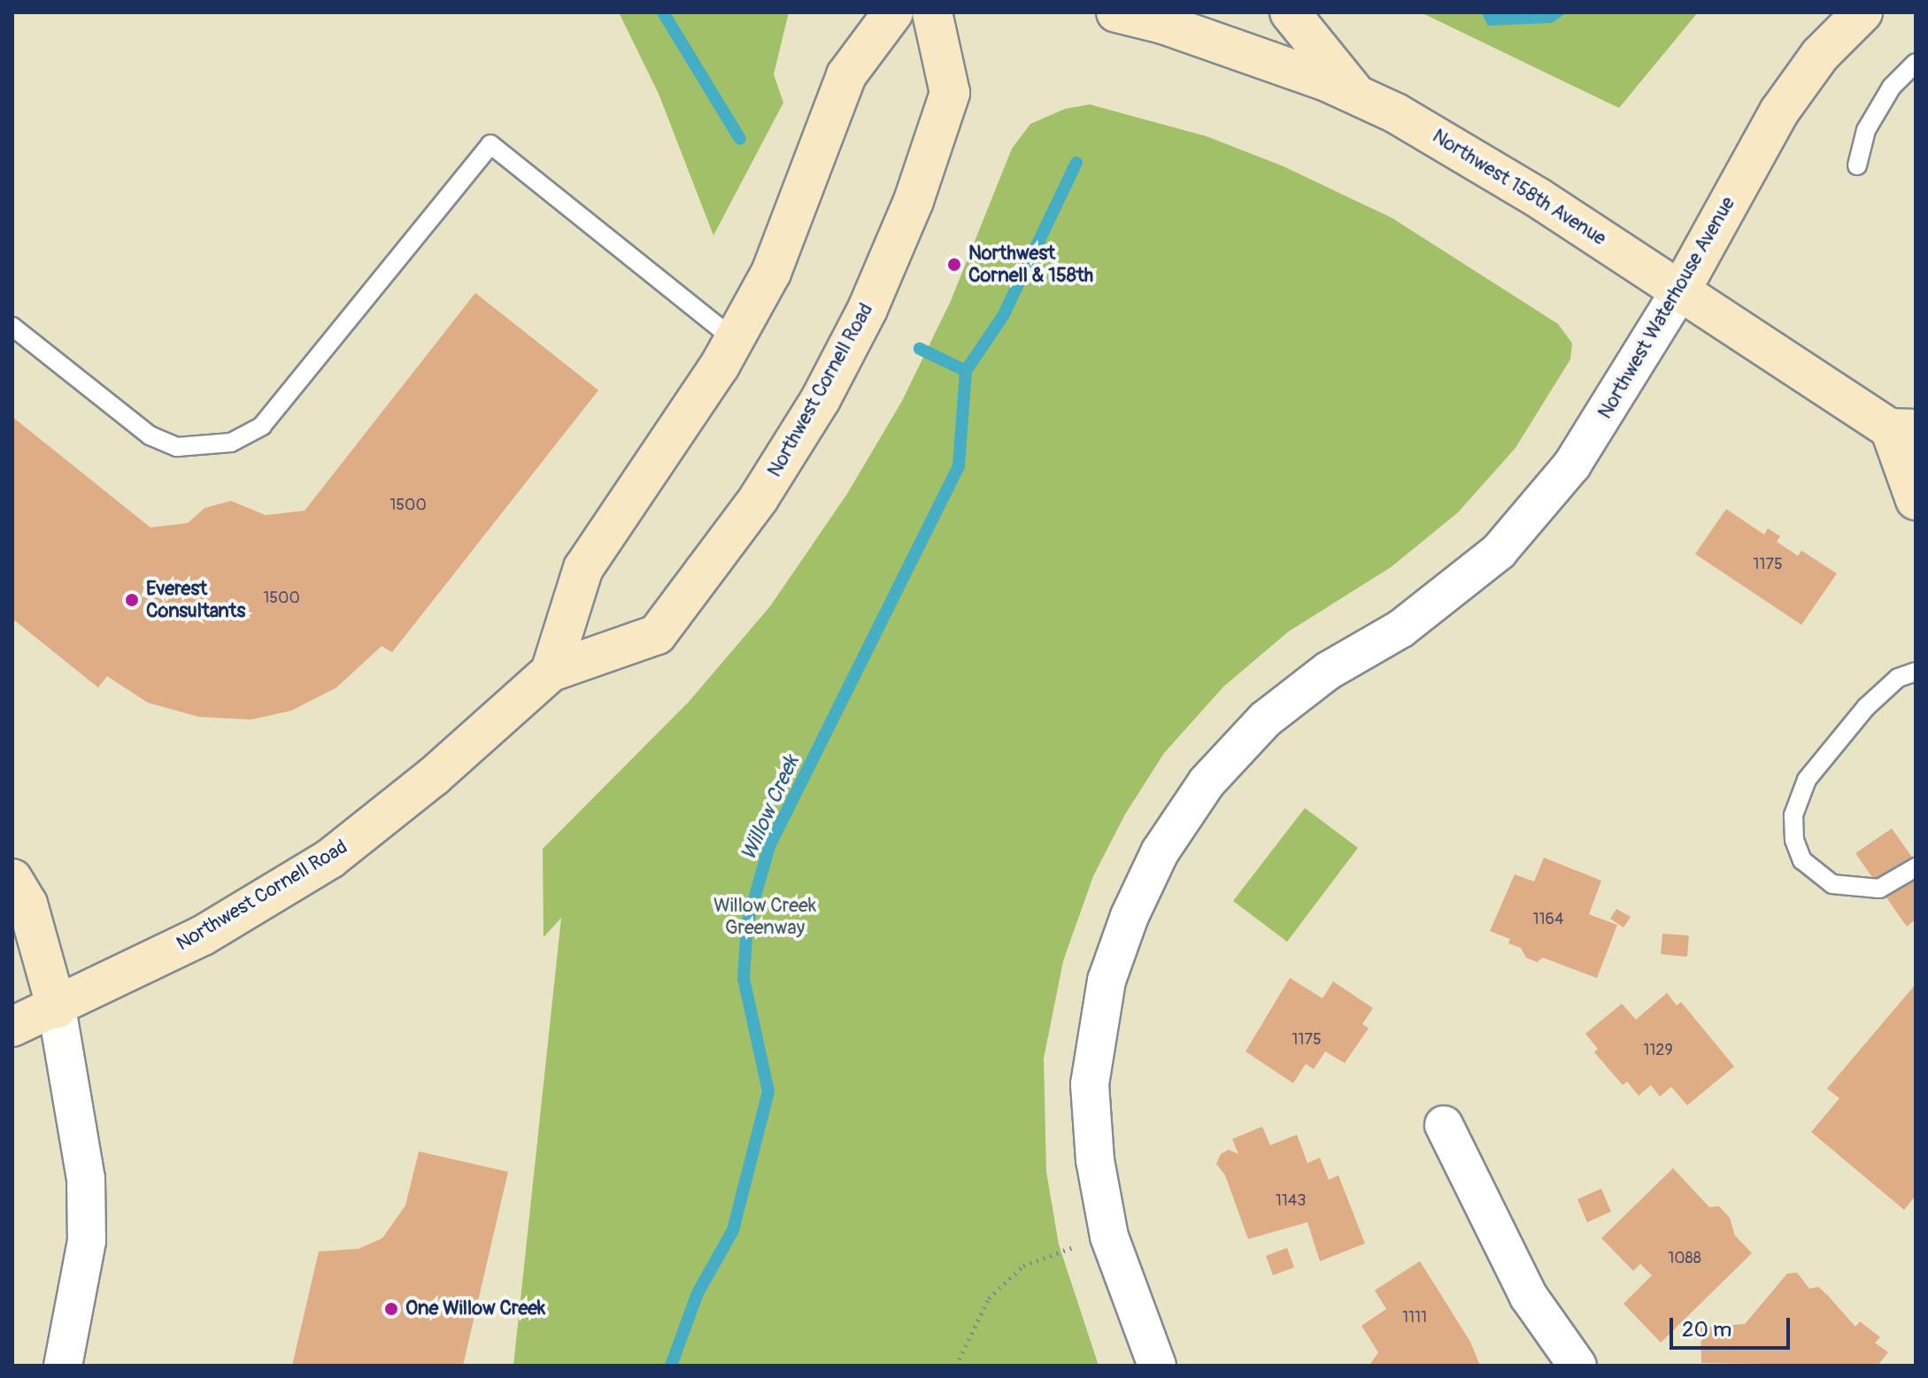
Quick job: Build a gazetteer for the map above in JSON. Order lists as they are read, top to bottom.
{
  "streets": {
    "main road": ["Northwest 158th Avenue", "Northwest Waterhouse Avenue", "Northwest Cornell Road"]
  },
  "crossings": [
    ["Northwest 158th Avenue", "Northwest Waterhouse Avenue"]
  ],
  "water": ["Willow Creek"],
  "parks": ["Willow Creek Greenway"],
  "places": ["Northwest Cornell & 158th", "Everest Consultants", "One Willow Creek"],
  "house_numbers": [
    "1500",
    "1175",
    "1500",
    "1164",
    "1175",
    "1129",
    "1143",
    "1088",
    "1111"
  ],
  "scale_bar": "20 m"
}
